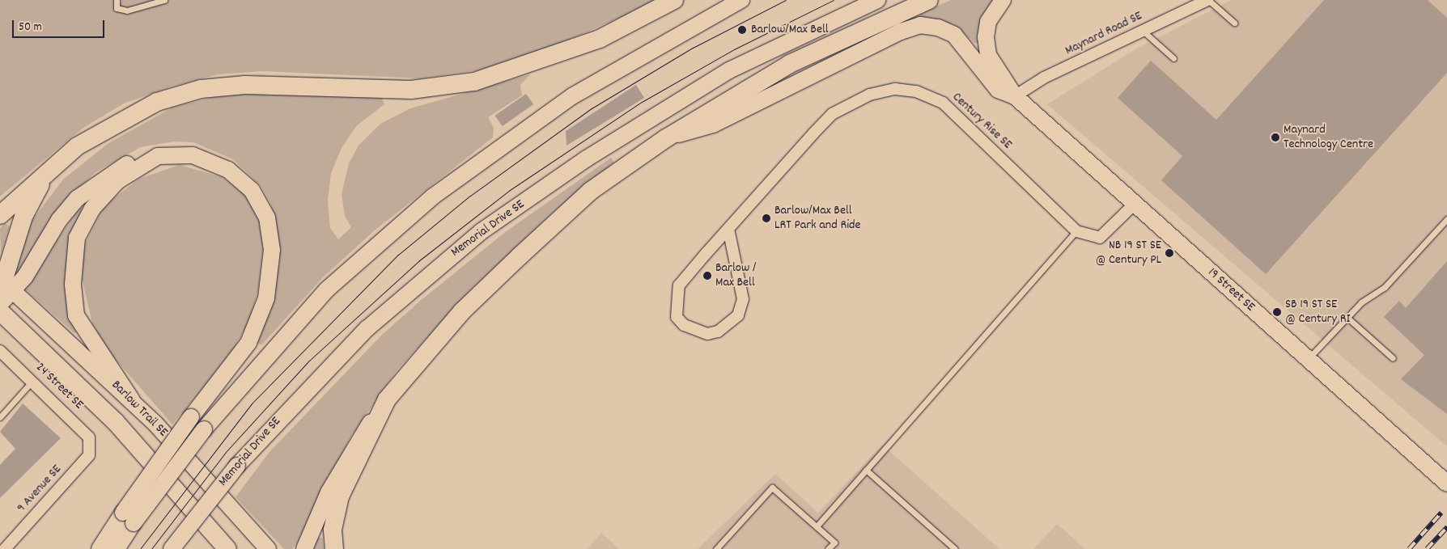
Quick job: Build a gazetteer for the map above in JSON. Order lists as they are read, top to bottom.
{
  "streets": {
    "main road": ["Memorial Drive SE", "19 Street SE", "Barlow Trail SE"],
    "street": [
      "Maynard Road SE",
      "Century Rise SE",
      "24 Street SE",
      "9 Avenue SE"
    ]
  },
  "crossings": [
    ["Maynard Road SE", "19 Street SE"],
    ["Century Rise SE", "19 Street SE"],
    ["24 Street SE", "9 Avenue SE"]
  ],
  "places": [
    "Barlow/Max Bell",
    "Maynard Technology Centre",
    "Barlow/Max Bell LRT Park and Ride",
    "NB 19 ST SE @ Century PL",
    "Barlow / Max Bell",
    "SB 19 ST SE @ Century RI"
  ],
  "scale_bar": "50 m"
}
